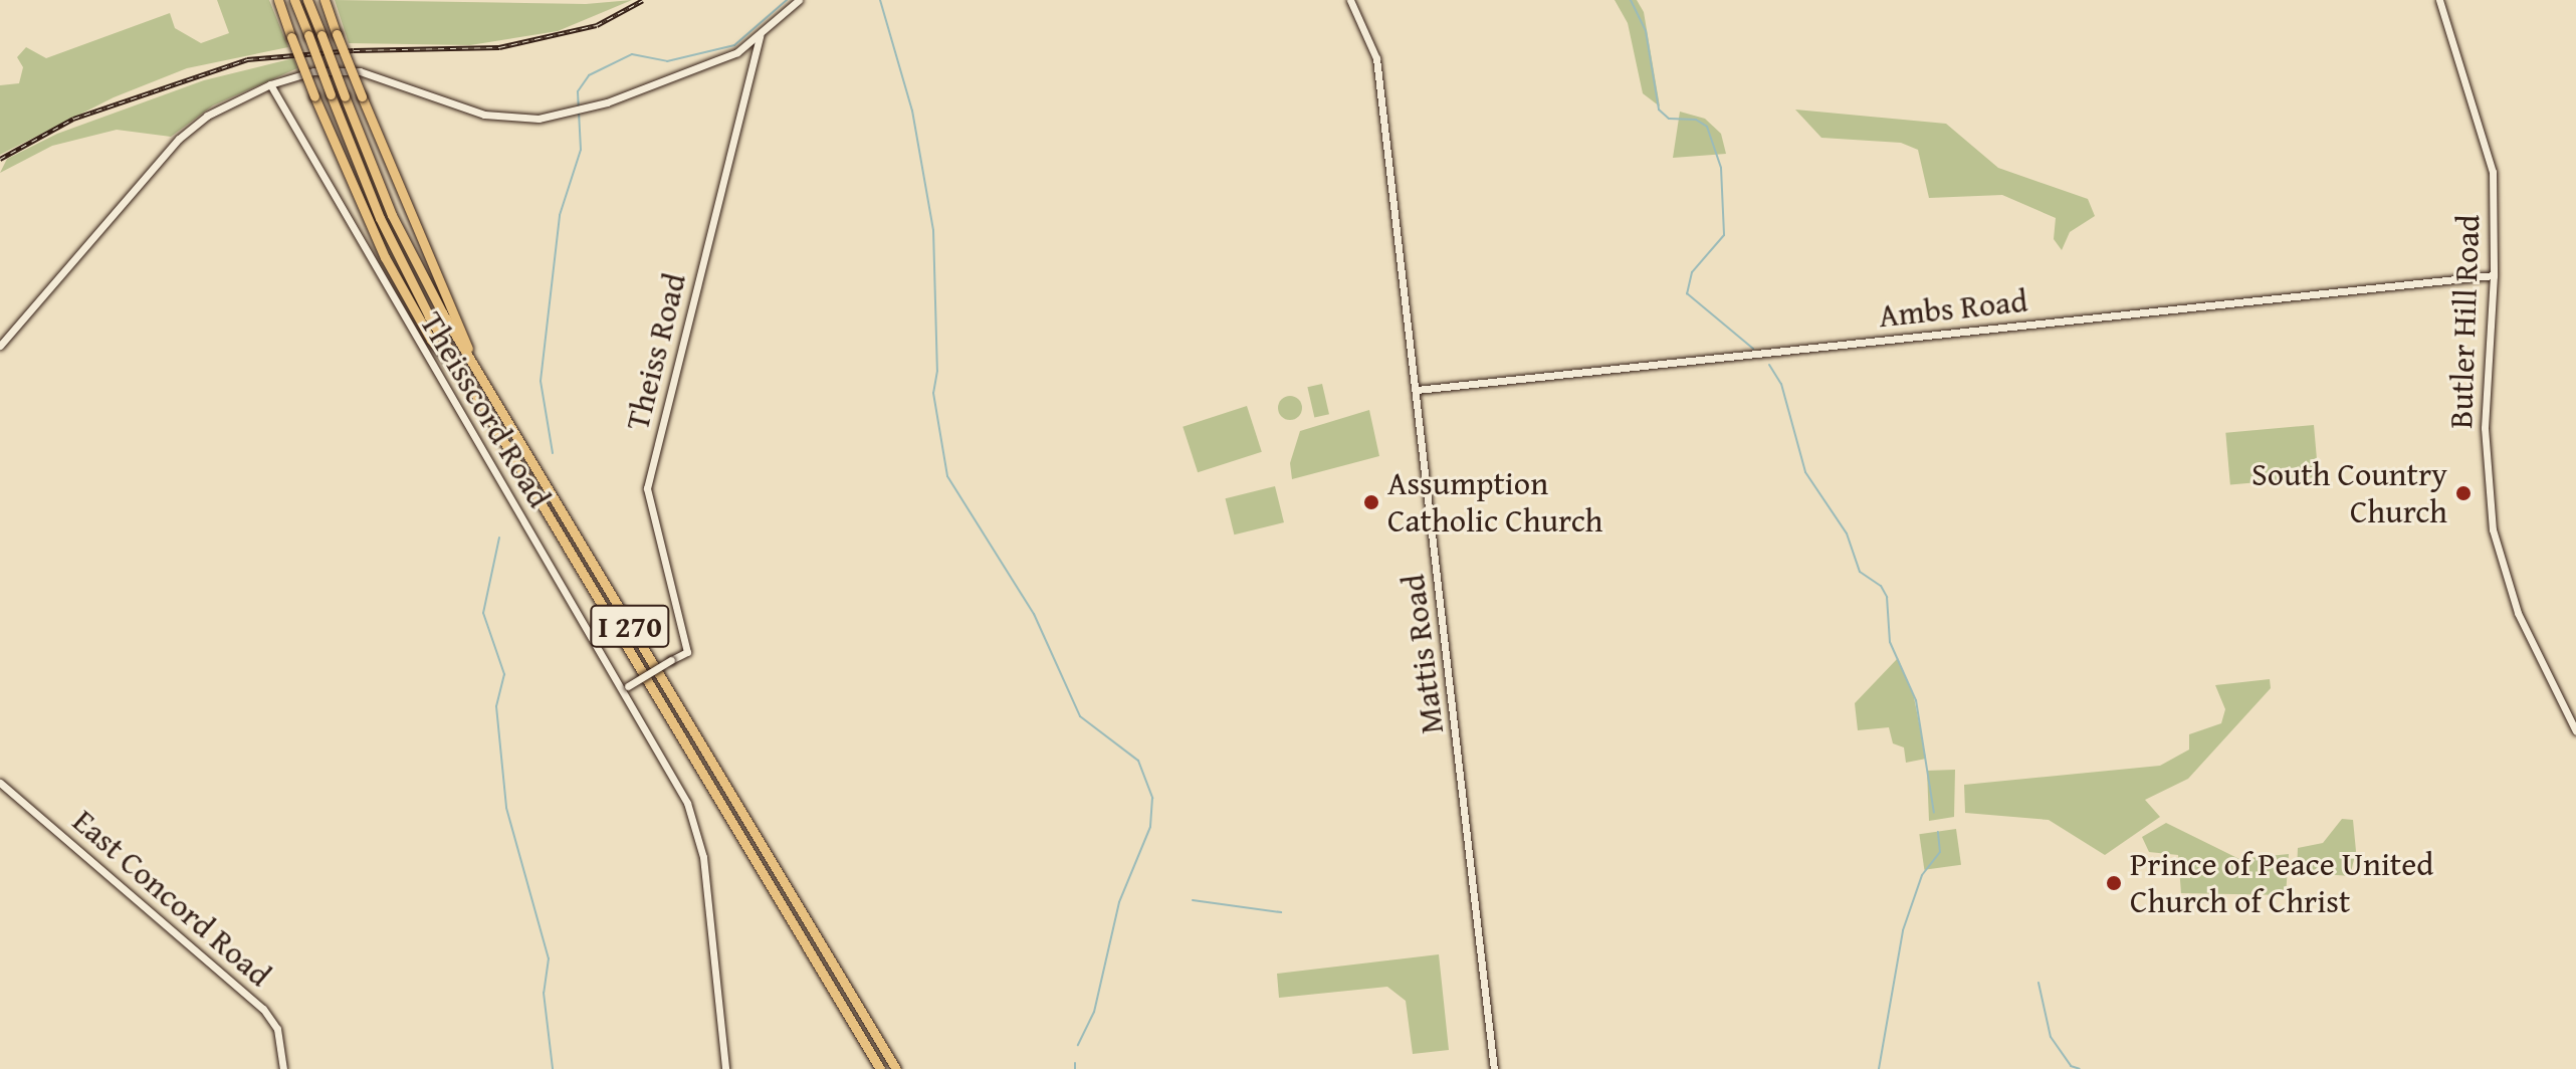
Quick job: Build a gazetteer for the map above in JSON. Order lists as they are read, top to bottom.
{
  "streets": {
    "highway": ["I 270"],
    "street": [
      "Ambs Road",
      "Butler Hill Road",
      "Theiss Road",
      "Theisscord Road",
      "Mattis Road",
      "East Concord Road"
    ]
  },
  "crossings": [
    ["Ambs Road", "Butler Hill Road"],
    ["Ambs Road", "Mattis Road"],
    ["Theiss Road", "Theisscord Road"]
  ],
  "places": ["South Country Church", "Assumption Catholic Church", "Prince of Peace United Church of Christ"]
}
